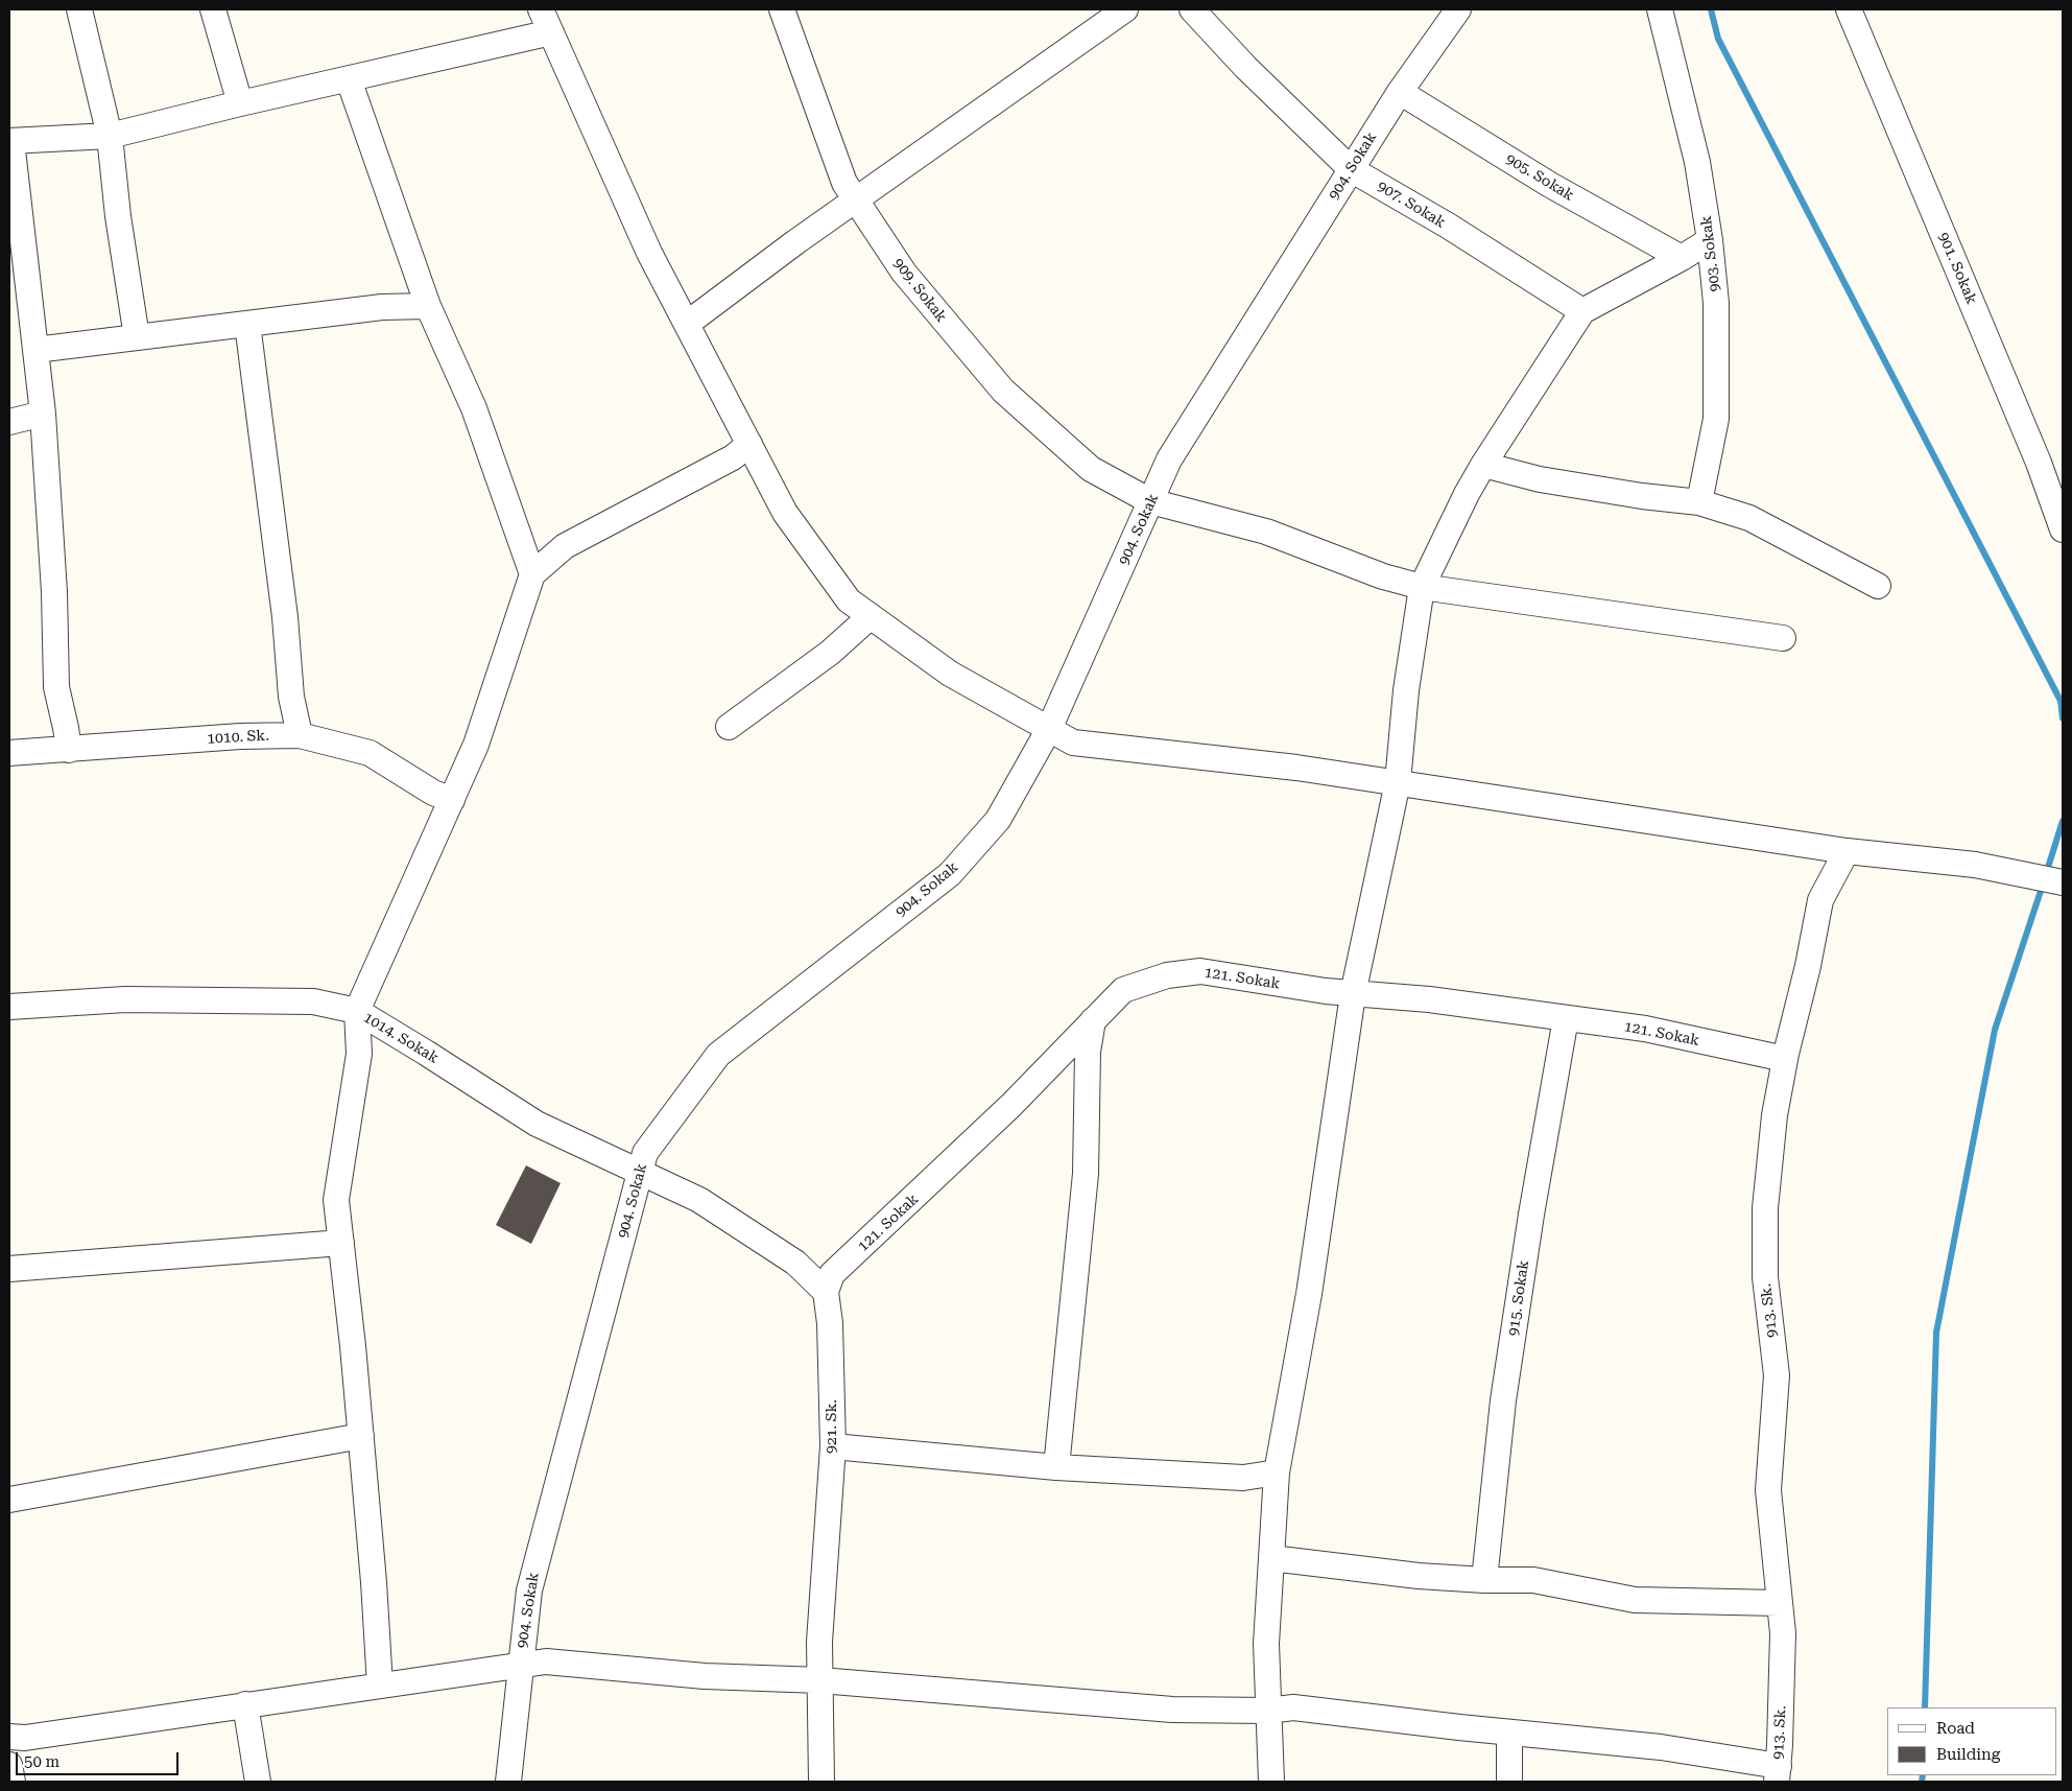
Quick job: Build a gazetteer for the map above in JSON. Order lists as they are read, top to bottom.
{
  "streets": {
    "street": [
      "904. Sokak",
      "905. Sokak",
      "907. Sokak",
      "903. Sokak",
      "901. Sokak",
      "909. Sokak",
      "1010. Sk.",
      "121. Sokak",
      "1014. Sokak",
      "915. Sokak",
      "913. Sk.",
      "921. Sk."
    ]
  },
  "crossings": [
    ["904. Sokak", "905. Sokak"],
    ["904. Sokak", "907. Sokak"],
    ["904. Sokak", "909. Sokak"],
    ["904. Sokak", "1014. Sokak"],
    ["121. Sokak", "915. Sokak"],
    ["121. Sokak", "913. Sk."],
    ["121. Sokak", "921. Sk."]
  ],
  "legend": ["Road", "Building"],
  "scale_bar": "50 m"
}
